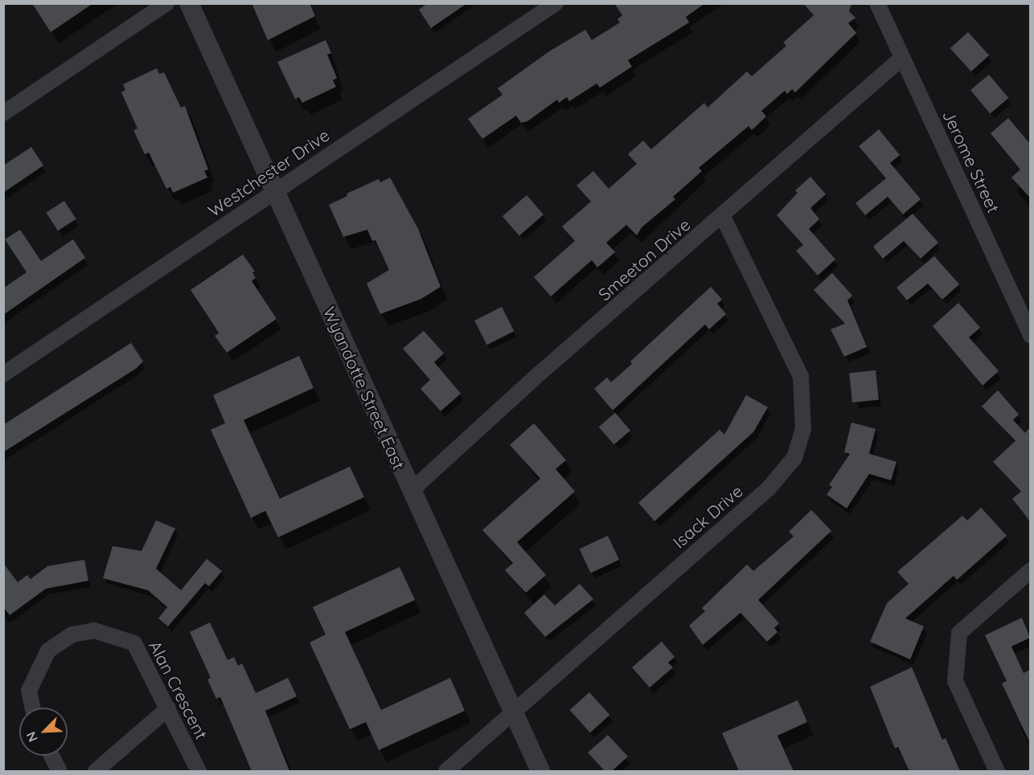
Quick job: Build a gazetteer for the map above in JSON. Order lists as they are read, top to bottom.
{
  "streets": {
    "street": [
      "Jerome Street",
      "Westchester Drive",
      "Smeeton Drive",
      "Wyandotte Street East",
      "Isack Drive",
      "Alan Crescent"
    ]
  },
  "crossings": [
    ["Jerome Street", "Smeeton Drive"],
    ["Westchester Drive", "Wyandotte Street East"],
    ["Smeeton Drive", "Wyandotte Street East"],
    ["Smeeton Drive", "Isack Drive"],
    ["Wyandotte Street East", "Isack Drive"]
  ],
  "north": "bottom left"
}
